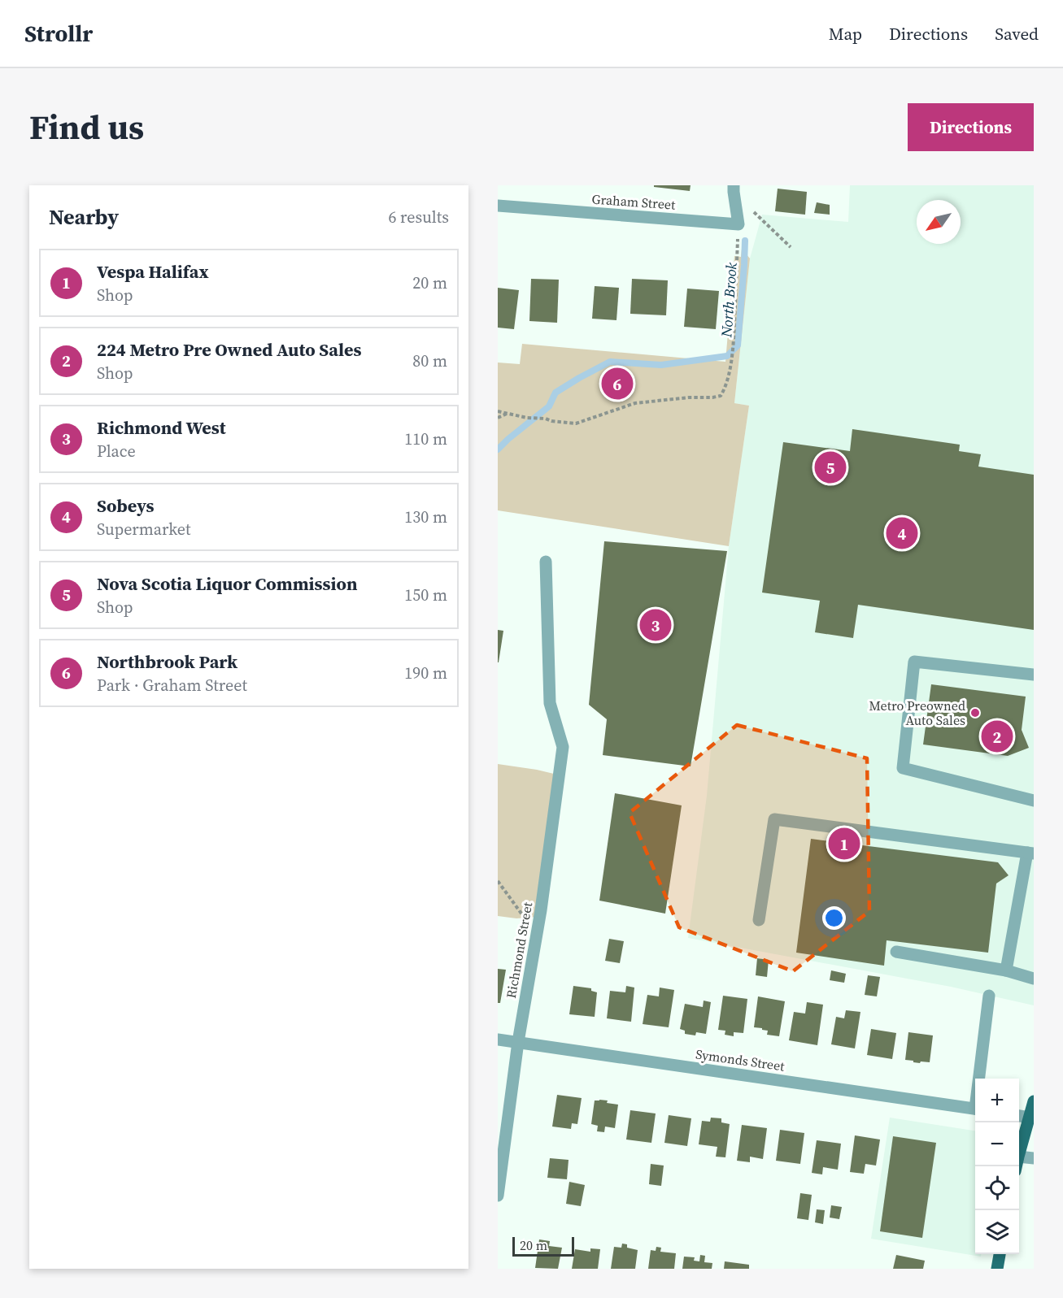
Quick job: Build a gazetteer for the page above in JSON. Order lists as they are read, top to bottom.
{
  "streets": {
    "street": ["Graham Street", "Richmond Street", "Symonds Street"]
  },
  "crossings": [
    ["Richmond Street", "Symonds Street"]
  ],
  "water": ["North Brook"],
  "places": ["Metro Preowned Auto Sales"],
  "scale_bar": "20 m",
  "north": "bottom left",
  "page": {
    "header": "Strollr",
    "nav": ["Map", "Directions", "Saved"],
    "title": "Find us",
    "buttons": "Directions",
    "heading": ["Nearby", "6 results"],
    "list": [
      {
        "mark": "1",
        "name": "Vespa Halifax",
        "note": "Shop",
        "value": "20 m"
      },
      {
        "mark": "2",
        "name": "224 Metro Pre Owned Auto Sales",
        "note": "Shop",
        "value": "80 m"
      },
      {
        "mark": "3",
        "name": "Richmond West",
        "note": "Place",
        "value": "110 m"
      },
      {
        "mark": "4",
        "name": "Sobeys",
        "note": "Supermarket",
        "value": "130 m"
      },
      {
        "mark": "5",
        "name": "Nova Scotia Liquor Commission",
        "note": "Shop",
        "value": "150 m"
      },
      {
        "mark": "6",
        "name": "Northbrook Park",
        "note": "Park · Graham Street",
        "value": "190 m"
      }
    ],
    "pins": [
      "6",
      "5",
      "4",
      "3",
      "2",
      "1"
    ],
    "map_buttons": ["+", "−"],
    "scale": "20 m"
  }
}
